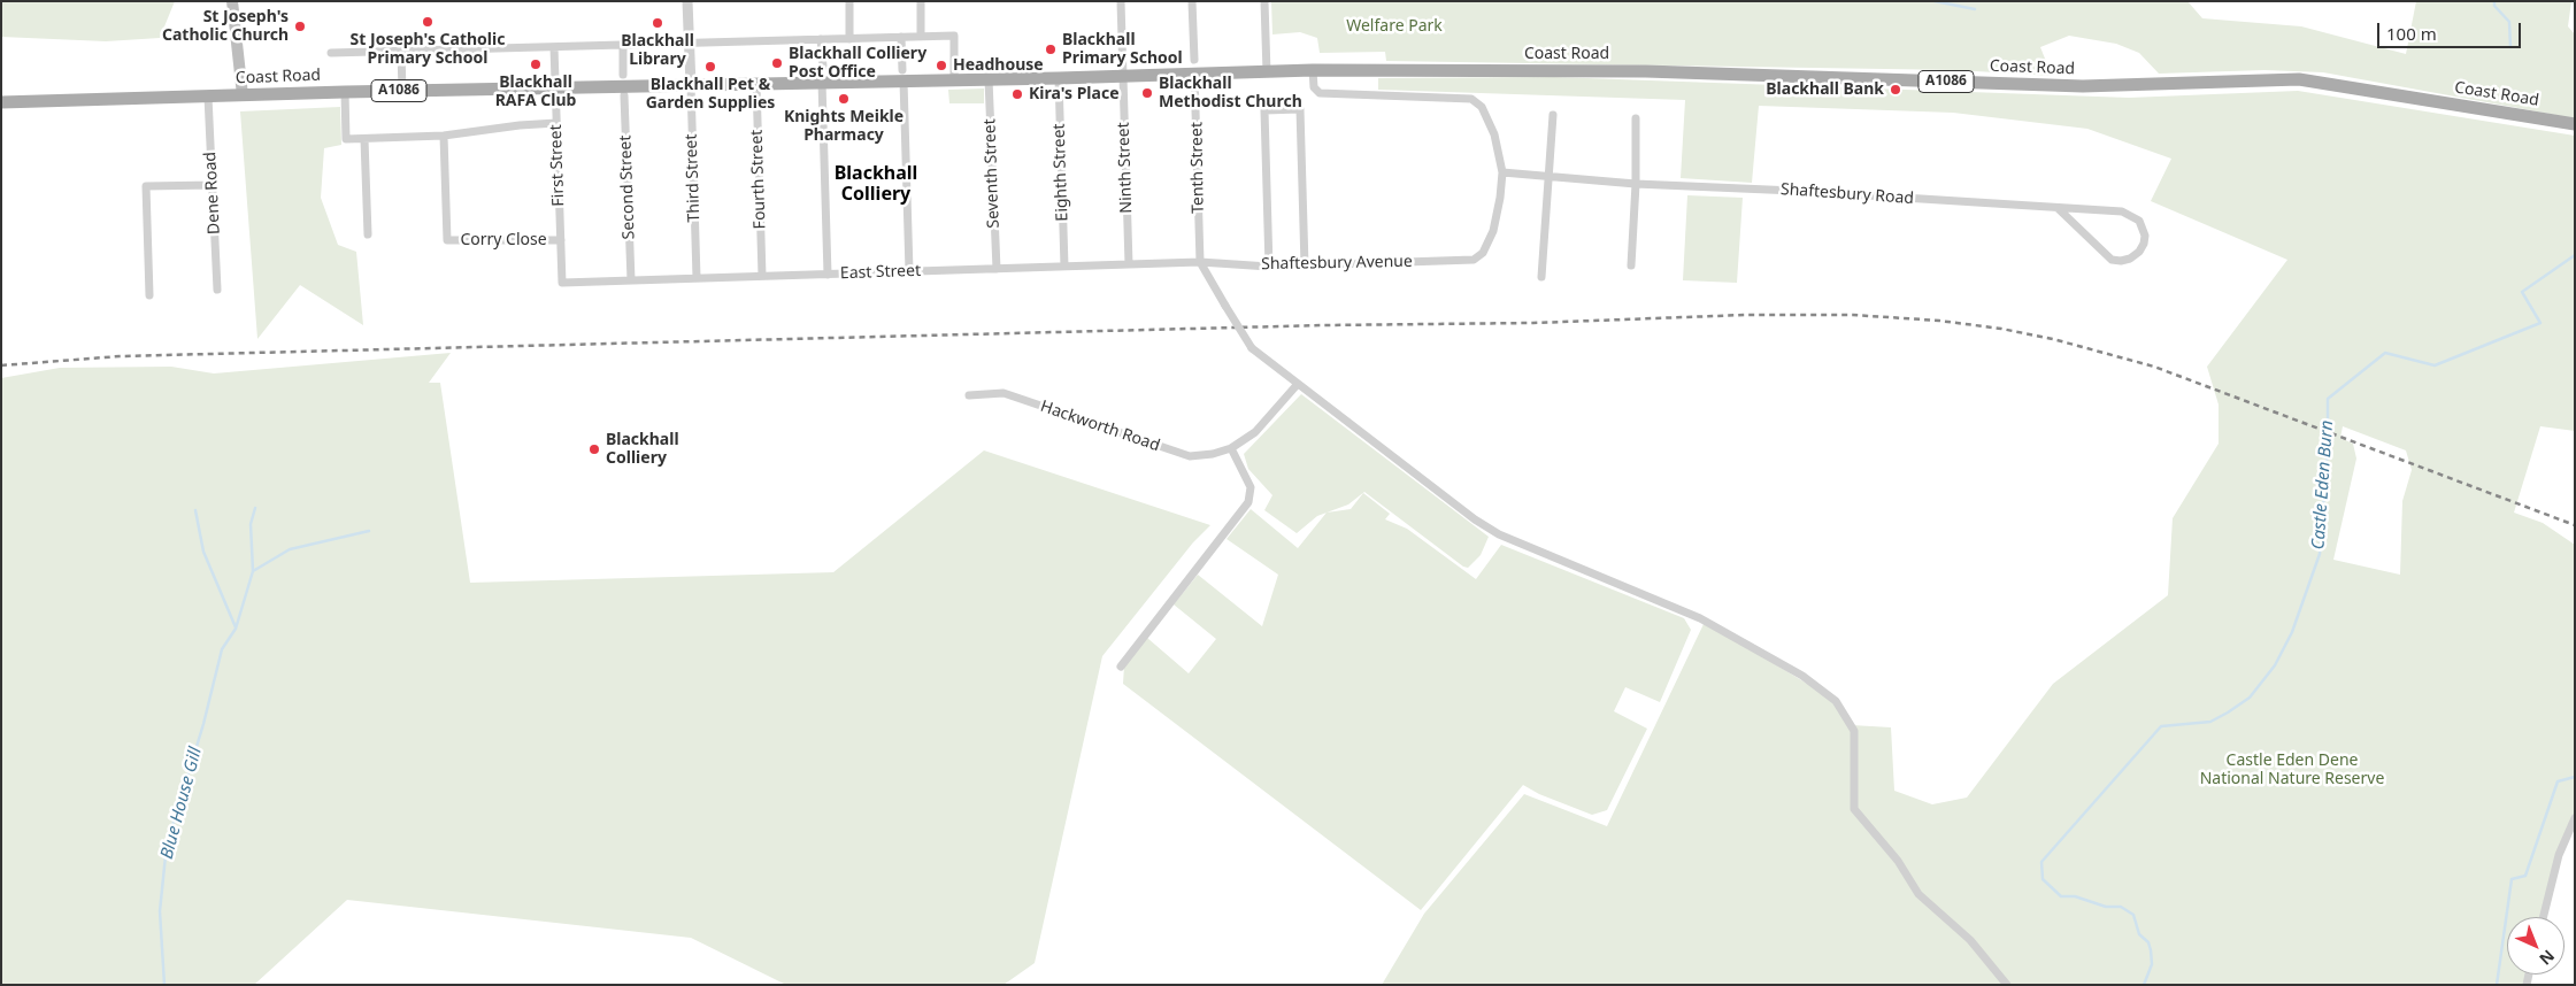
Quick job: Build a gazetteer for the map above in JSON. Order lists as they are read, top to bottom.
{
  "streets": {
    "main road": ["Coast Road", "A1086"],
    "street": [
      "First Street",
      "Ninth Street",
      "Tenth Street",
      "Eighth Street",
      "Seventh Street",
      "Third Street",
      "Fourth Street",
      "Second Street",
      "Dene Road",
      "Shaftesbury Road",
      "Corry Close",
      "Shaftesbury Avenue",
      "East Street",
      "Hackworth Road"
    ]
  },
  "crossings": [
    ["Coast Road", "A1086"],
    ["Coast Road", "First Street"],
    ["Coast Road", "Dene Road"],
    ["A1086", "First Street"],
    ["A1086", "Ninth Street"],
    ["A1086", "Tenth Street"],
    ["A1086", "Eighth Street"],
    ["A1086", "Seventh Street"],
    ["A1086", "Third Street"],
    ["A1086", "Fourth Street"],
    ["First Street", "Corry Close"],
    ["First Street", "East Street"],
    ["Ninth Street", "East Street"],
    ["Tenth Street", "Shaftesbury Avenue"],
    ["Tenth Street", "East Street"],
    ["Eighth Street", "East Street"],
    ["Seventh Street", "East Street"],
    ["Third Street", "East Street"],
    ["Fourth Street", "East Street"],
    ["Second Street", "East Street"],
    ["Shaftesbury Road", "Shaftesbury Avenue"],
    ["Shaftesbury Avenue", "East Street"]
  ],
  "districts": ["Blackhall Colliery"],
  "water": ["Castle Eden Burn", "Blue House Gill"],
  "parks": ["Welfare Park", "Castle Eden Dene National Nature Reserve"],
  "places": [
    "St Joseph's Catholic Primary School",
    "Blackhall Library",
    "St Joseph's Catholic Church",
    "Blackhall Primary School",
    "Blackhall Colliery Post Office",
    "Blackhall RAFA Club",
    "Headhouse",
    "Blackhall Pet & Garden Supplies",
    "Blackhall Bank",
    "Blackhall Methodist Church",
    "Kira's Place",
    "Knights Meikle Pharmacy",
    "Blackhall Colliery"
  ],
  "scale_bar": "100 m",
  "north": "bottom right"
}
